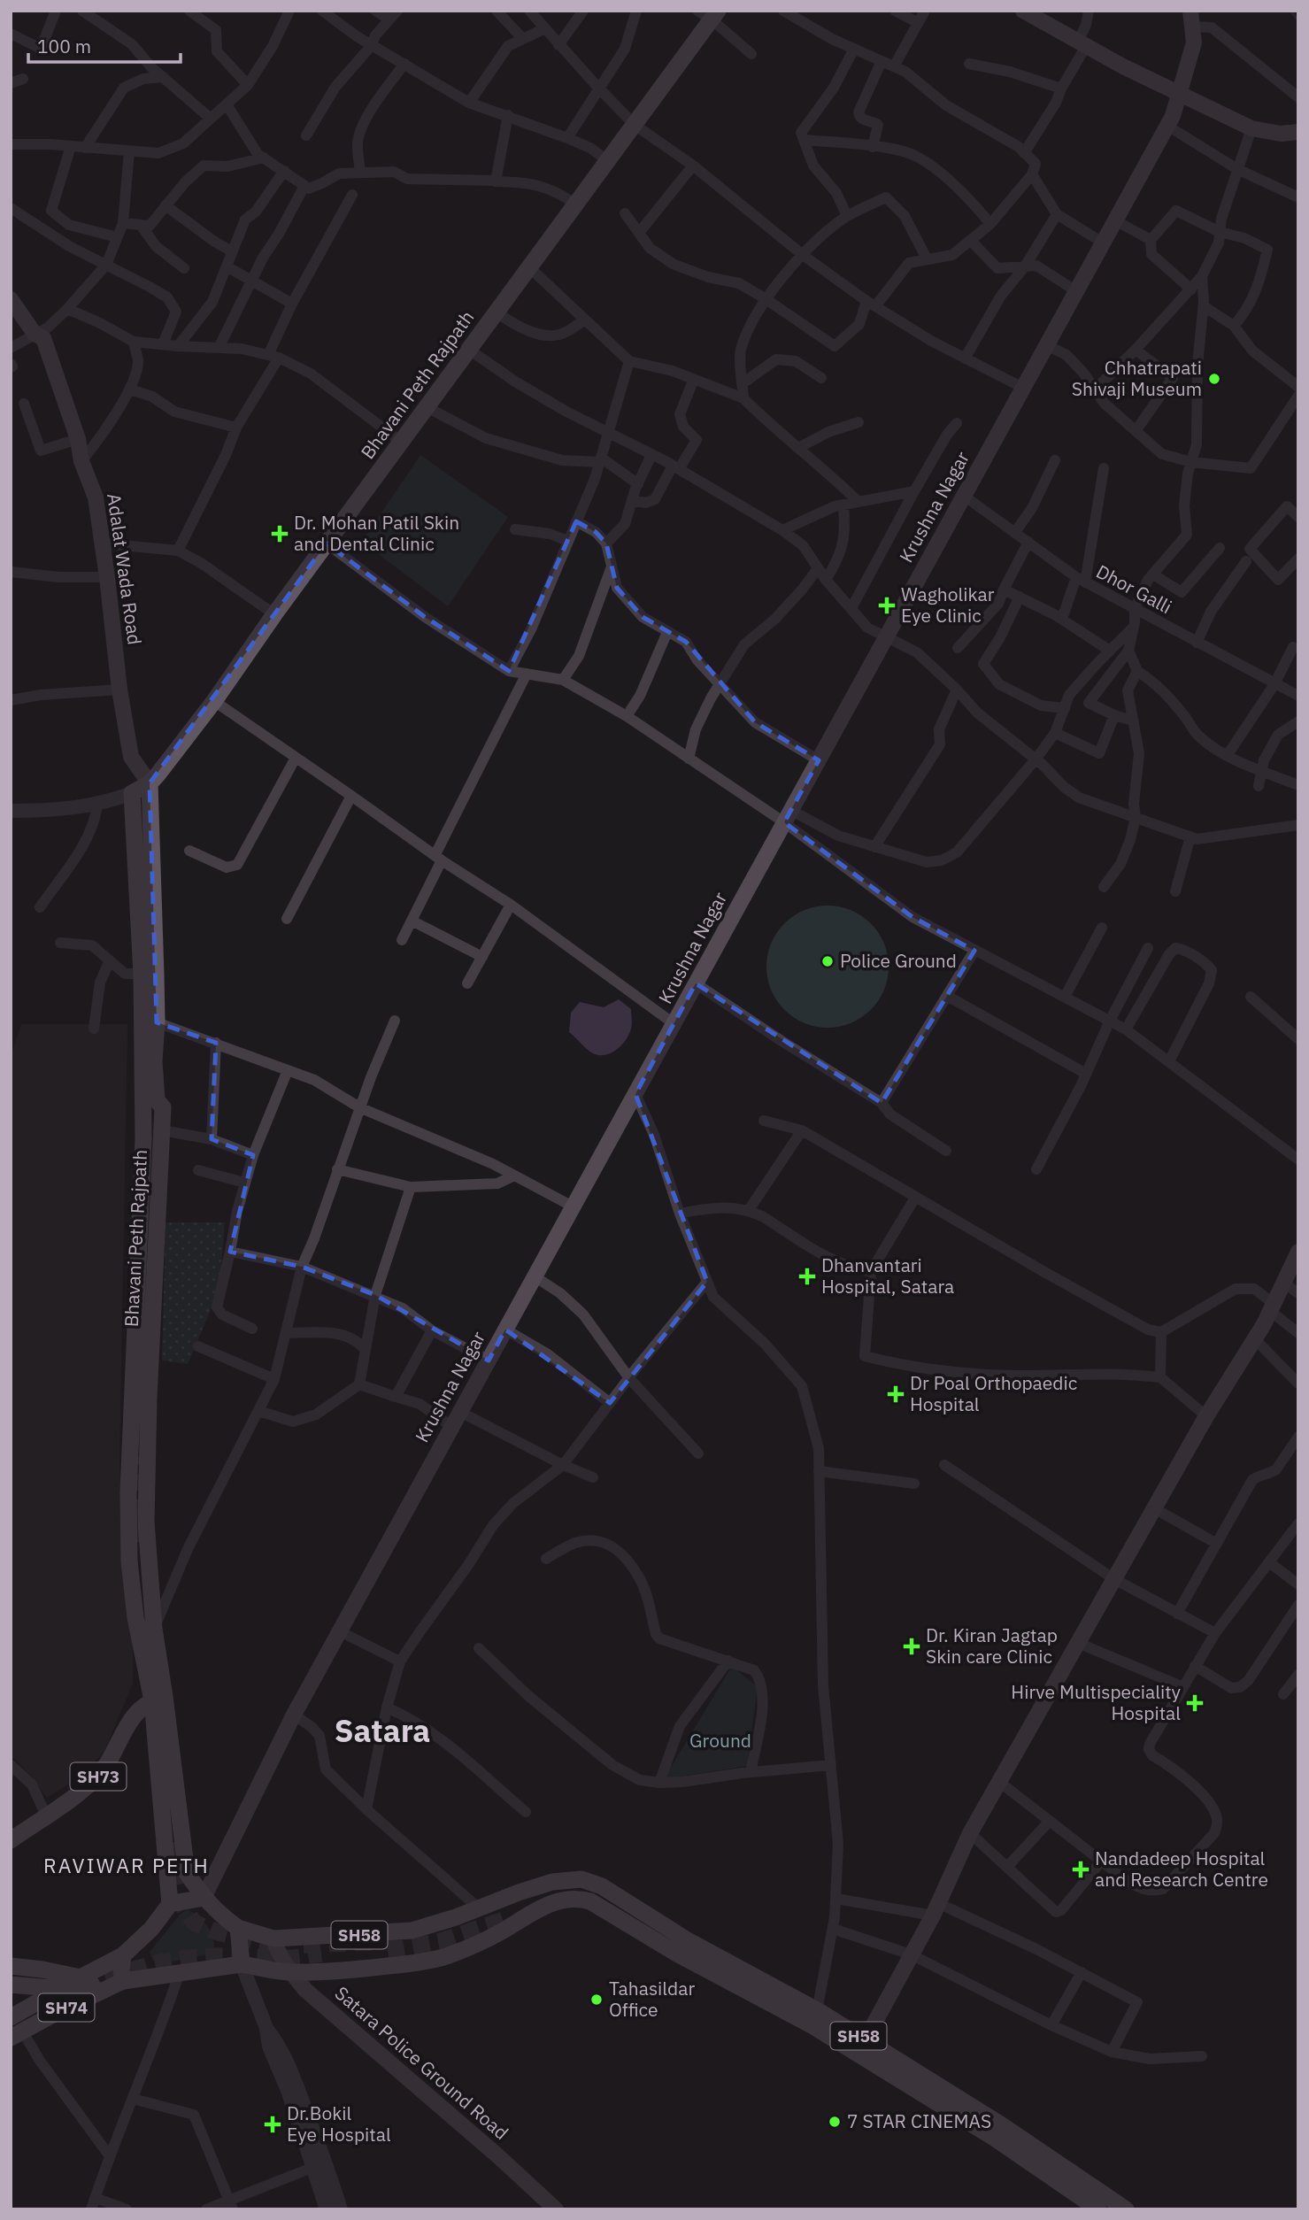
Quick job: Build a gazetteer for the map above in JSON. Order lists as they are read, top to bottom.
{
  "streets": {
    "main road": [
      "Bhavani Peth Rajpath",
      "Krushna Nagar",
      "Adalat Wada Road",
      "SH73",
      "SH58",
      "SH74",
      "Satara Police Ground Road"
    ],
    "street": ["Dhor Galli"]
  },
  "crossings": [
    ["Bhavani Peth Rajpath", "Adalat Wada Road"],
    ["Krushna Nagar", "Dhor Galli"],
    ["SH58", "SH74"],
    ["SH58", "Satara Police Ground Road"]
  ],
  "districts": ["Satara", "RAVIWAR PETH"],
  "parks": ["Ground"],
  "places": {
    "other": [
      "Chhatrapati Shivaji Museum",
      "Police Ground",
      "Tahasildar Office",
      "7 STAR CINEMAS"
    ],
    "health": [
      "Dr. Mohan Patil Skin and Dental Clinic",
      "Wagholikar Eye Clinic",
      "Dhanvantari Hospital, Satara",
      "Dr Poal Orthopaedic Hospital",
      "Dr. Kiran Jagtap Skin care Clinic",
      "Hirve Multispeciality Hospital",
      "Nandadeep Hospital and Research Centre",
      "Dr.Bokil Eye Hospital"
    ]
  },
  "scale_bar": "100 m"
}
